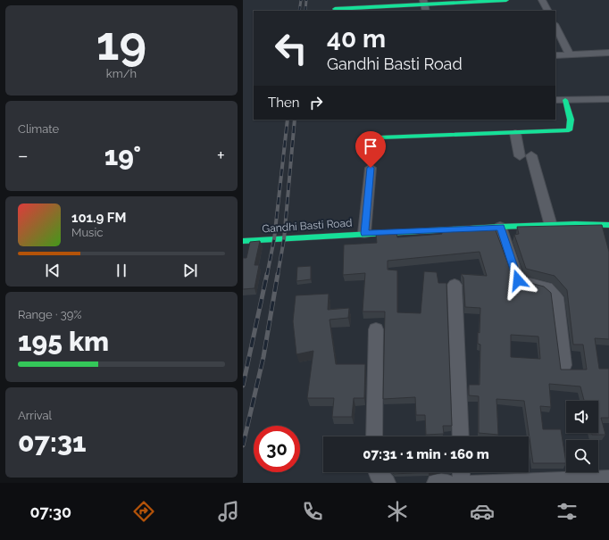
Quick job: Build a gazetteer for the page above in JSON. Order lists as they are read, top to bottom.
{
  "streets": {
    "street": ["Gandhi Basti Road"]
  },
  "page": {
    "tile": [
      ["19", "km/h"],
      "Climate",
      ["Range · 39%", "195 km"],
      ["Arrival", "07:31"]
    ],
    "turn": ["40 m", "Gandhi Basti Road"],
    "then": "Then",
    "heat": ["−", "19°", "+"],
    "song": ["101.9 FM", "Music"],
    "limit": "30",
    "trip": "07:31 · 1 min · 160 m",
    "tabs": "07:30"
  }
}
